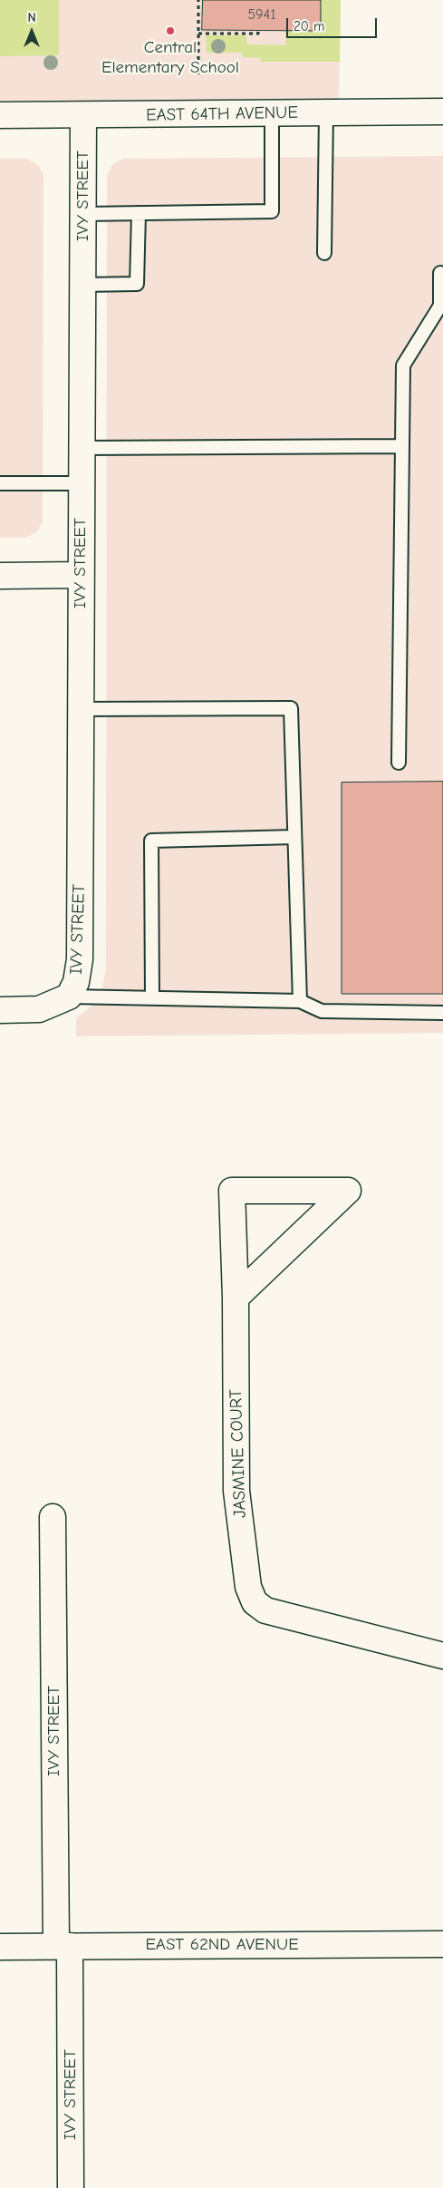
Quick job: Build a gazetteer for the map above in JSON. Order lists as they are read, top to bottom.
{
  "streets": {
    "street": [
      "EAST 64TH AVENUE",
      "IVY STREET",
      "JASMINE COURT",
      "EAST 62ND AVENUE"
    ]
  },
  "crossings": [
    ["EAST 64TH AVENUE", "IVY STREET"],
    ["IVY STREET", "EAST 62ND AVENUE"]
  ],
  "places": ["Central Elementary School"],
  "house_numbers": ["5941"],
  "scale_bar": "20 m",
  "north": "top"
}
